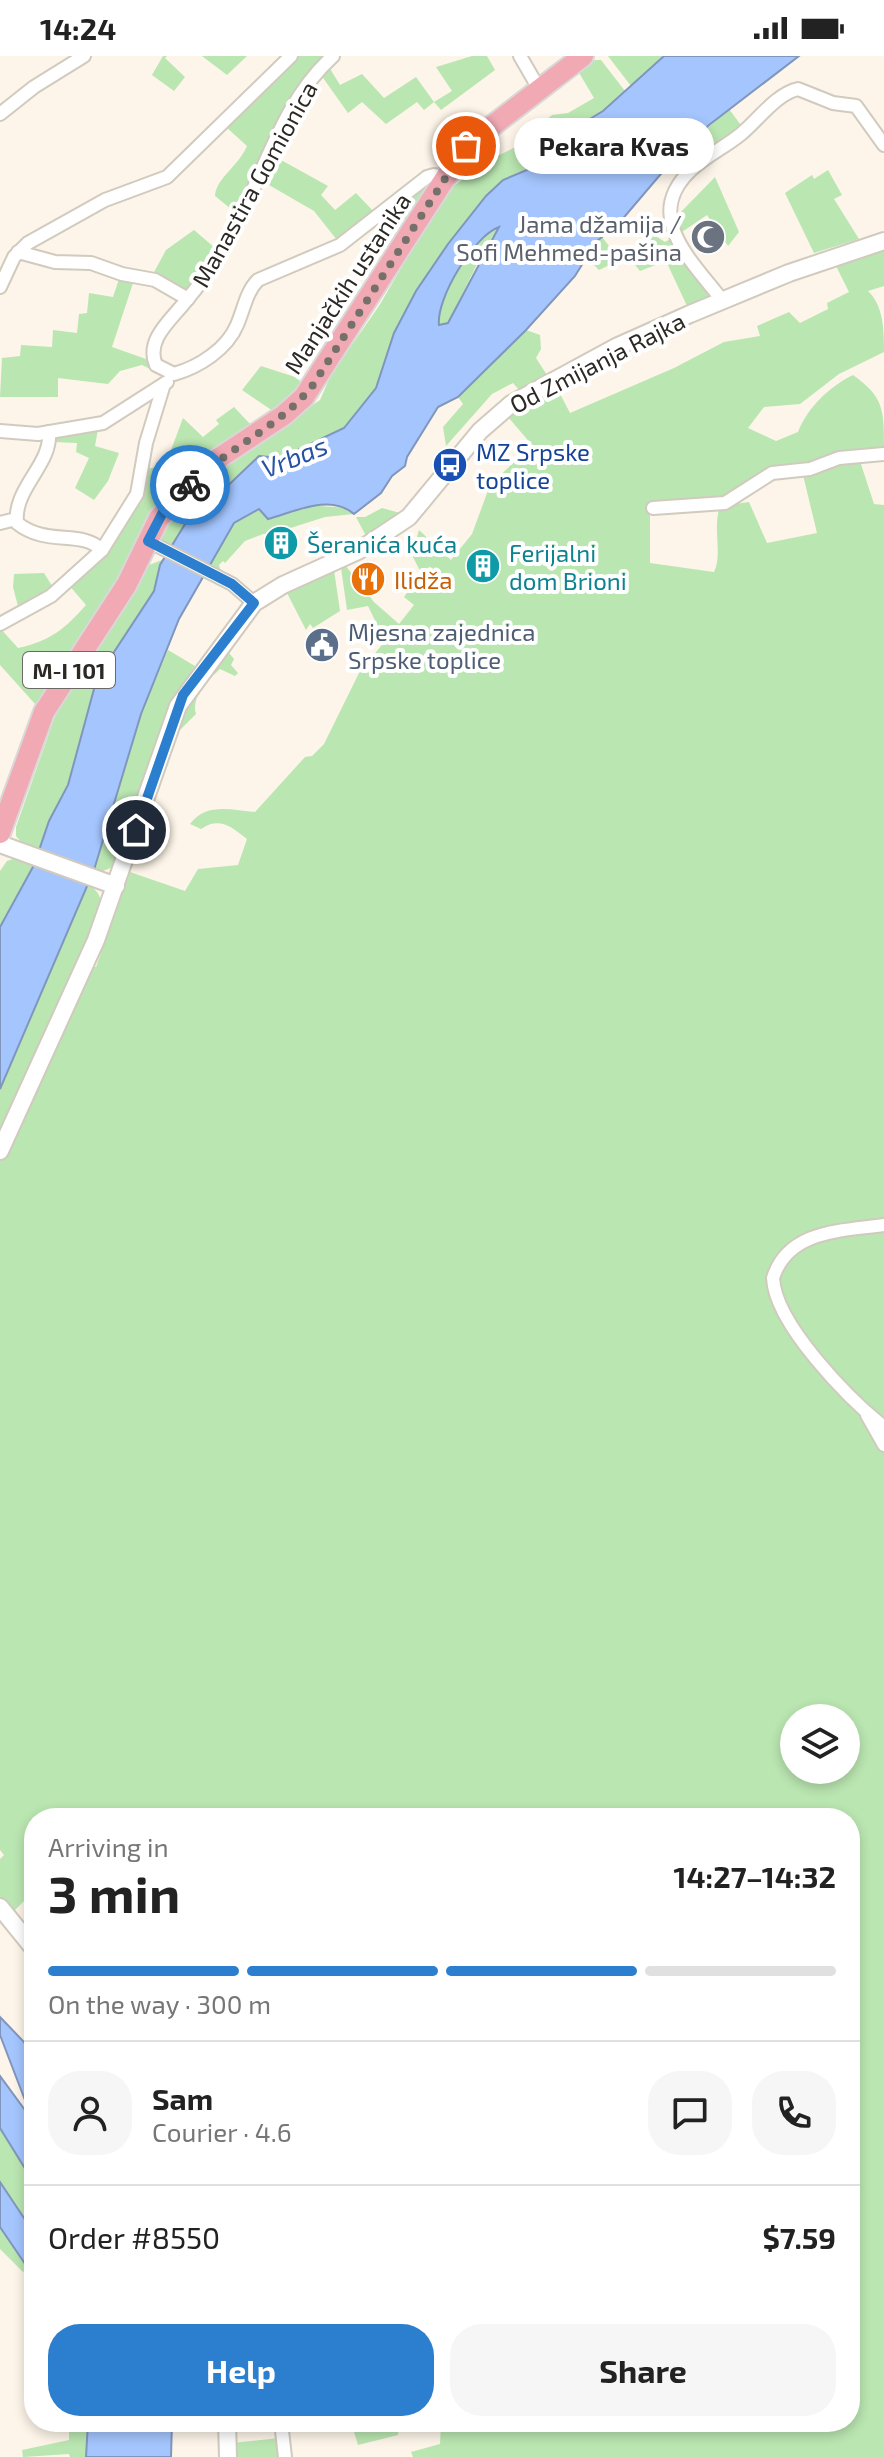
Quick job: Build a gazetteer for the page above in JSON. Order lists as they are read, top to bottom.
{
  "streets": {
    "main road": ["Manjačkih ustanika", "M-I 101"],
    "street": ["Manastira Gomionica", "Od Zmijanja Rajka"]
  },
  "crossings": [
    ["Manastira Gomionica", "Manjačkih ustanika"]
  ],
  "water": ["Vrbas"],
  "places": {
    "other": ["Pekara Kvas"],
    "mosque": ["Jama džamija / Sofi Mehmed-pašina"],
    "bus stop": ["MZ Srpske toplice"],
    "building": ["Šeranića kuća", "Ferijalni dom Brioni"],
    "restaurant": ["Ilidža"],
    "public building": ["Mjesna zajednica Srpske toplice"]
  },
  "page": {
    "status": "14:24",
    "bubble": "Pekara Kvas",
    "heading": ["3 min", "Arriving in", "14:27–14:32"],
    "panel": [
      "Sam",
      "Courier · 4.6",
      "Order #8550",
      "$7.59"
    ],
    "bar": "On the way · 300 m",
    "buttons": ["Help", "Share"]
  }
}
